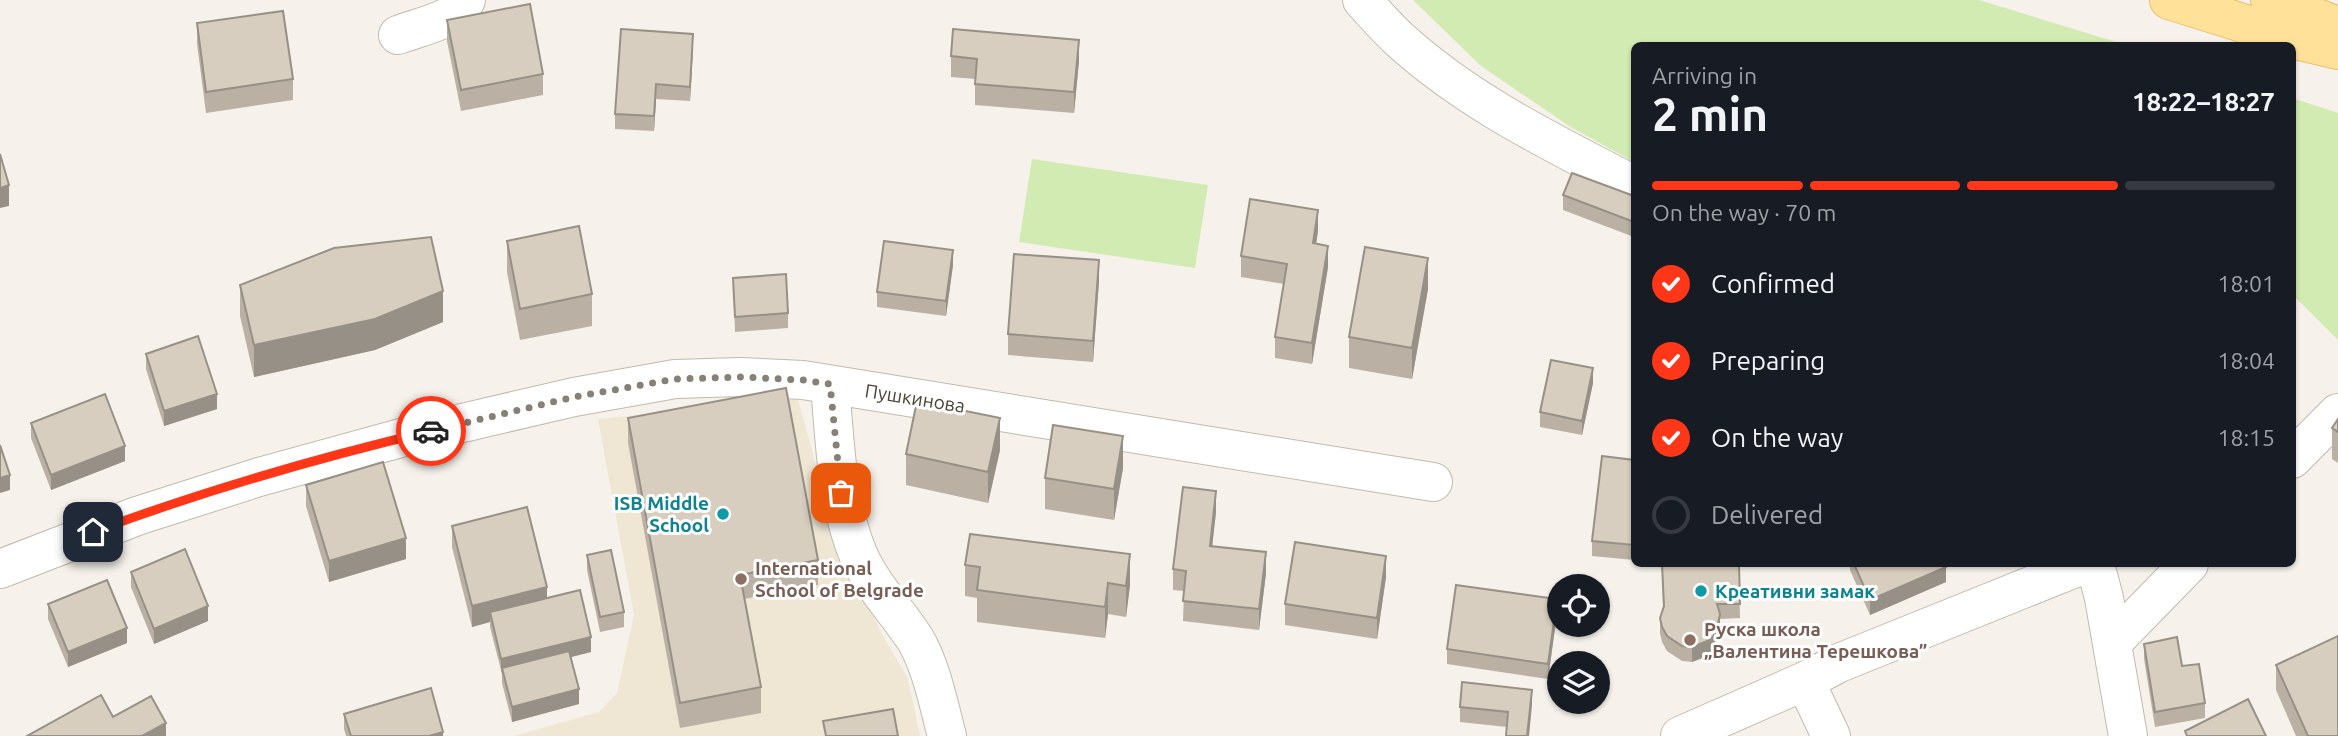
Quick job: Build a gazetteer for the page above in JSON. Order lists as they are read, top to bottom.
{
  "streets": {
    "street": ["Пушкинова"]
  },
  "places": [
    "ISB Middle School",
    "International School of Belgrade",
    "Креативни замак",
    "Руска школа „Валентина Терешкова”"
  ],
  "page": {
    "heading": ["2 min", "Arriving in", "18:22–18:27"],
    "bar": "On the way · 70 m",
    "list": [
      ["Confirmed", "18:01"],
      ["Preparing", "18:04"],
      ["On the way", "18:15"],
      "Delivered"
    ]
  }
}
